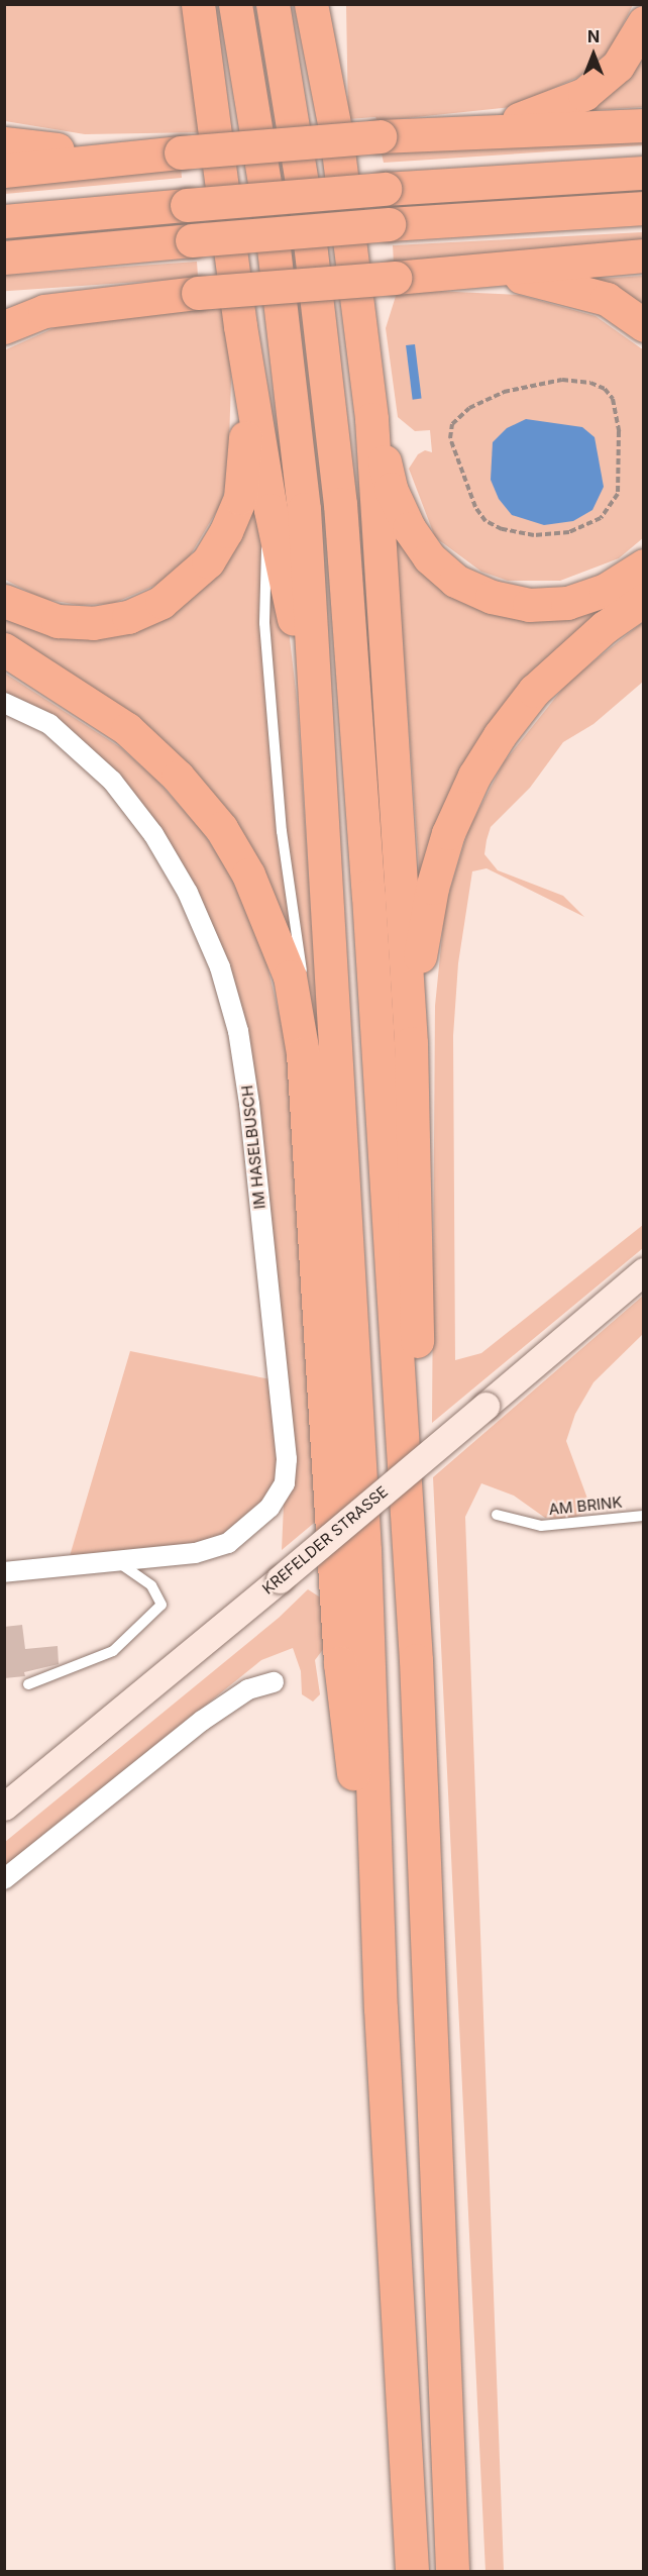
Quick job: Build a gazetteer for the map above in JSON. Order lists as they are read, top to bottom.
{
  "streets": {
    "main road": ["KREFELDER STRASSE"],
    "street": ["IM HASELBUSCH"],
    "lane": ["AM BRINK"]
  },
  "north": "top"
}
